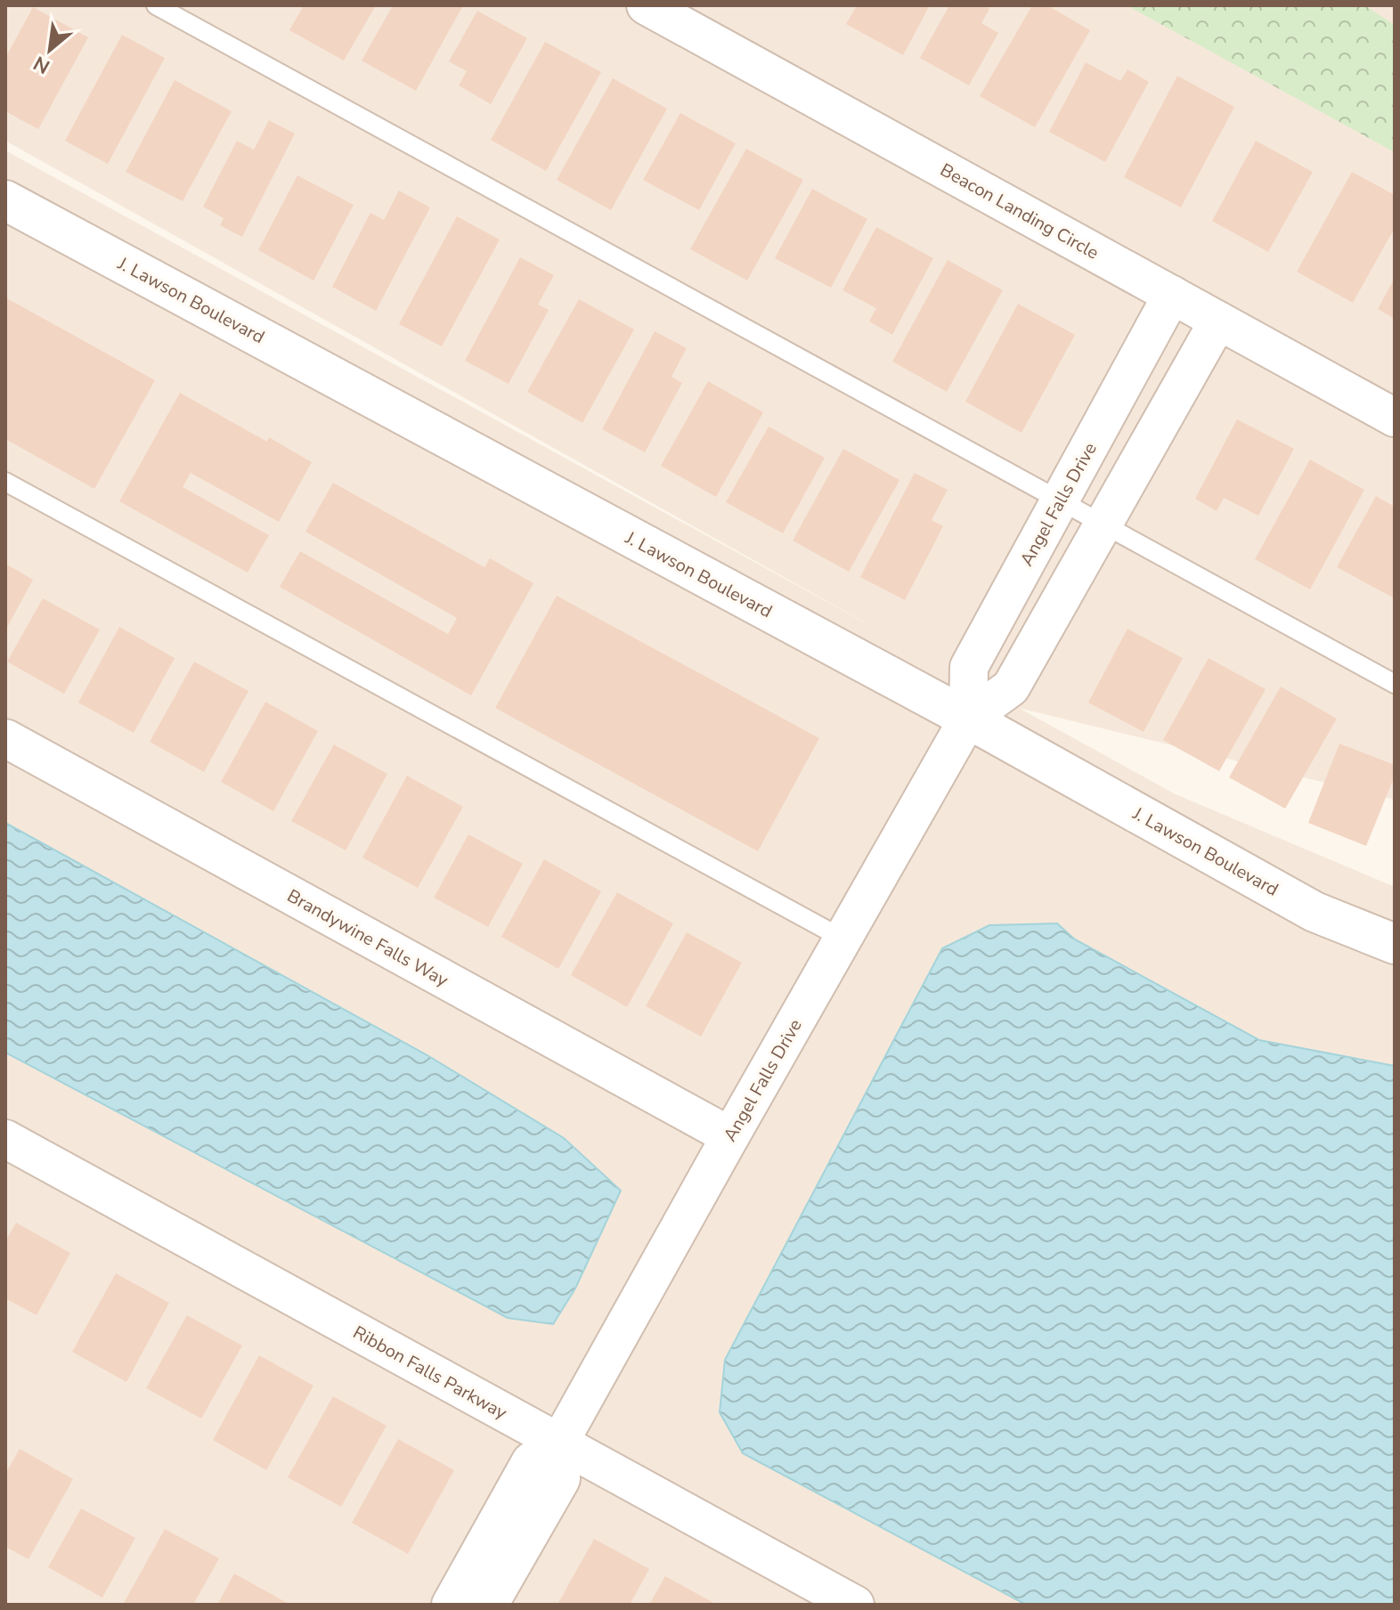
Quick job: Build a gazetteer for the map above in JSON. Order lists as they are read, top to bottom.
{
  "streets": {
    "street": [
      "Beacon Landing Circle",
      "J. Lawson Boulevard",
      "Angel Falls Drive",
      "Brandywine Falls Way",
      "Ribbon Falls Parkway"
    ]
  },
  "crossings": [
    ["Beacon Landing Circle", "Angel Falls Drive"],
    ["J. Lawson Boulevard", "Angel Falls Drive"],
    ["Angel Falls Drive", "Brandywine Falls Way"],
    ["Angel Falls Drive", "Ribbon Falls Parkway"]
  ],
  "north": "bottom left"
}
